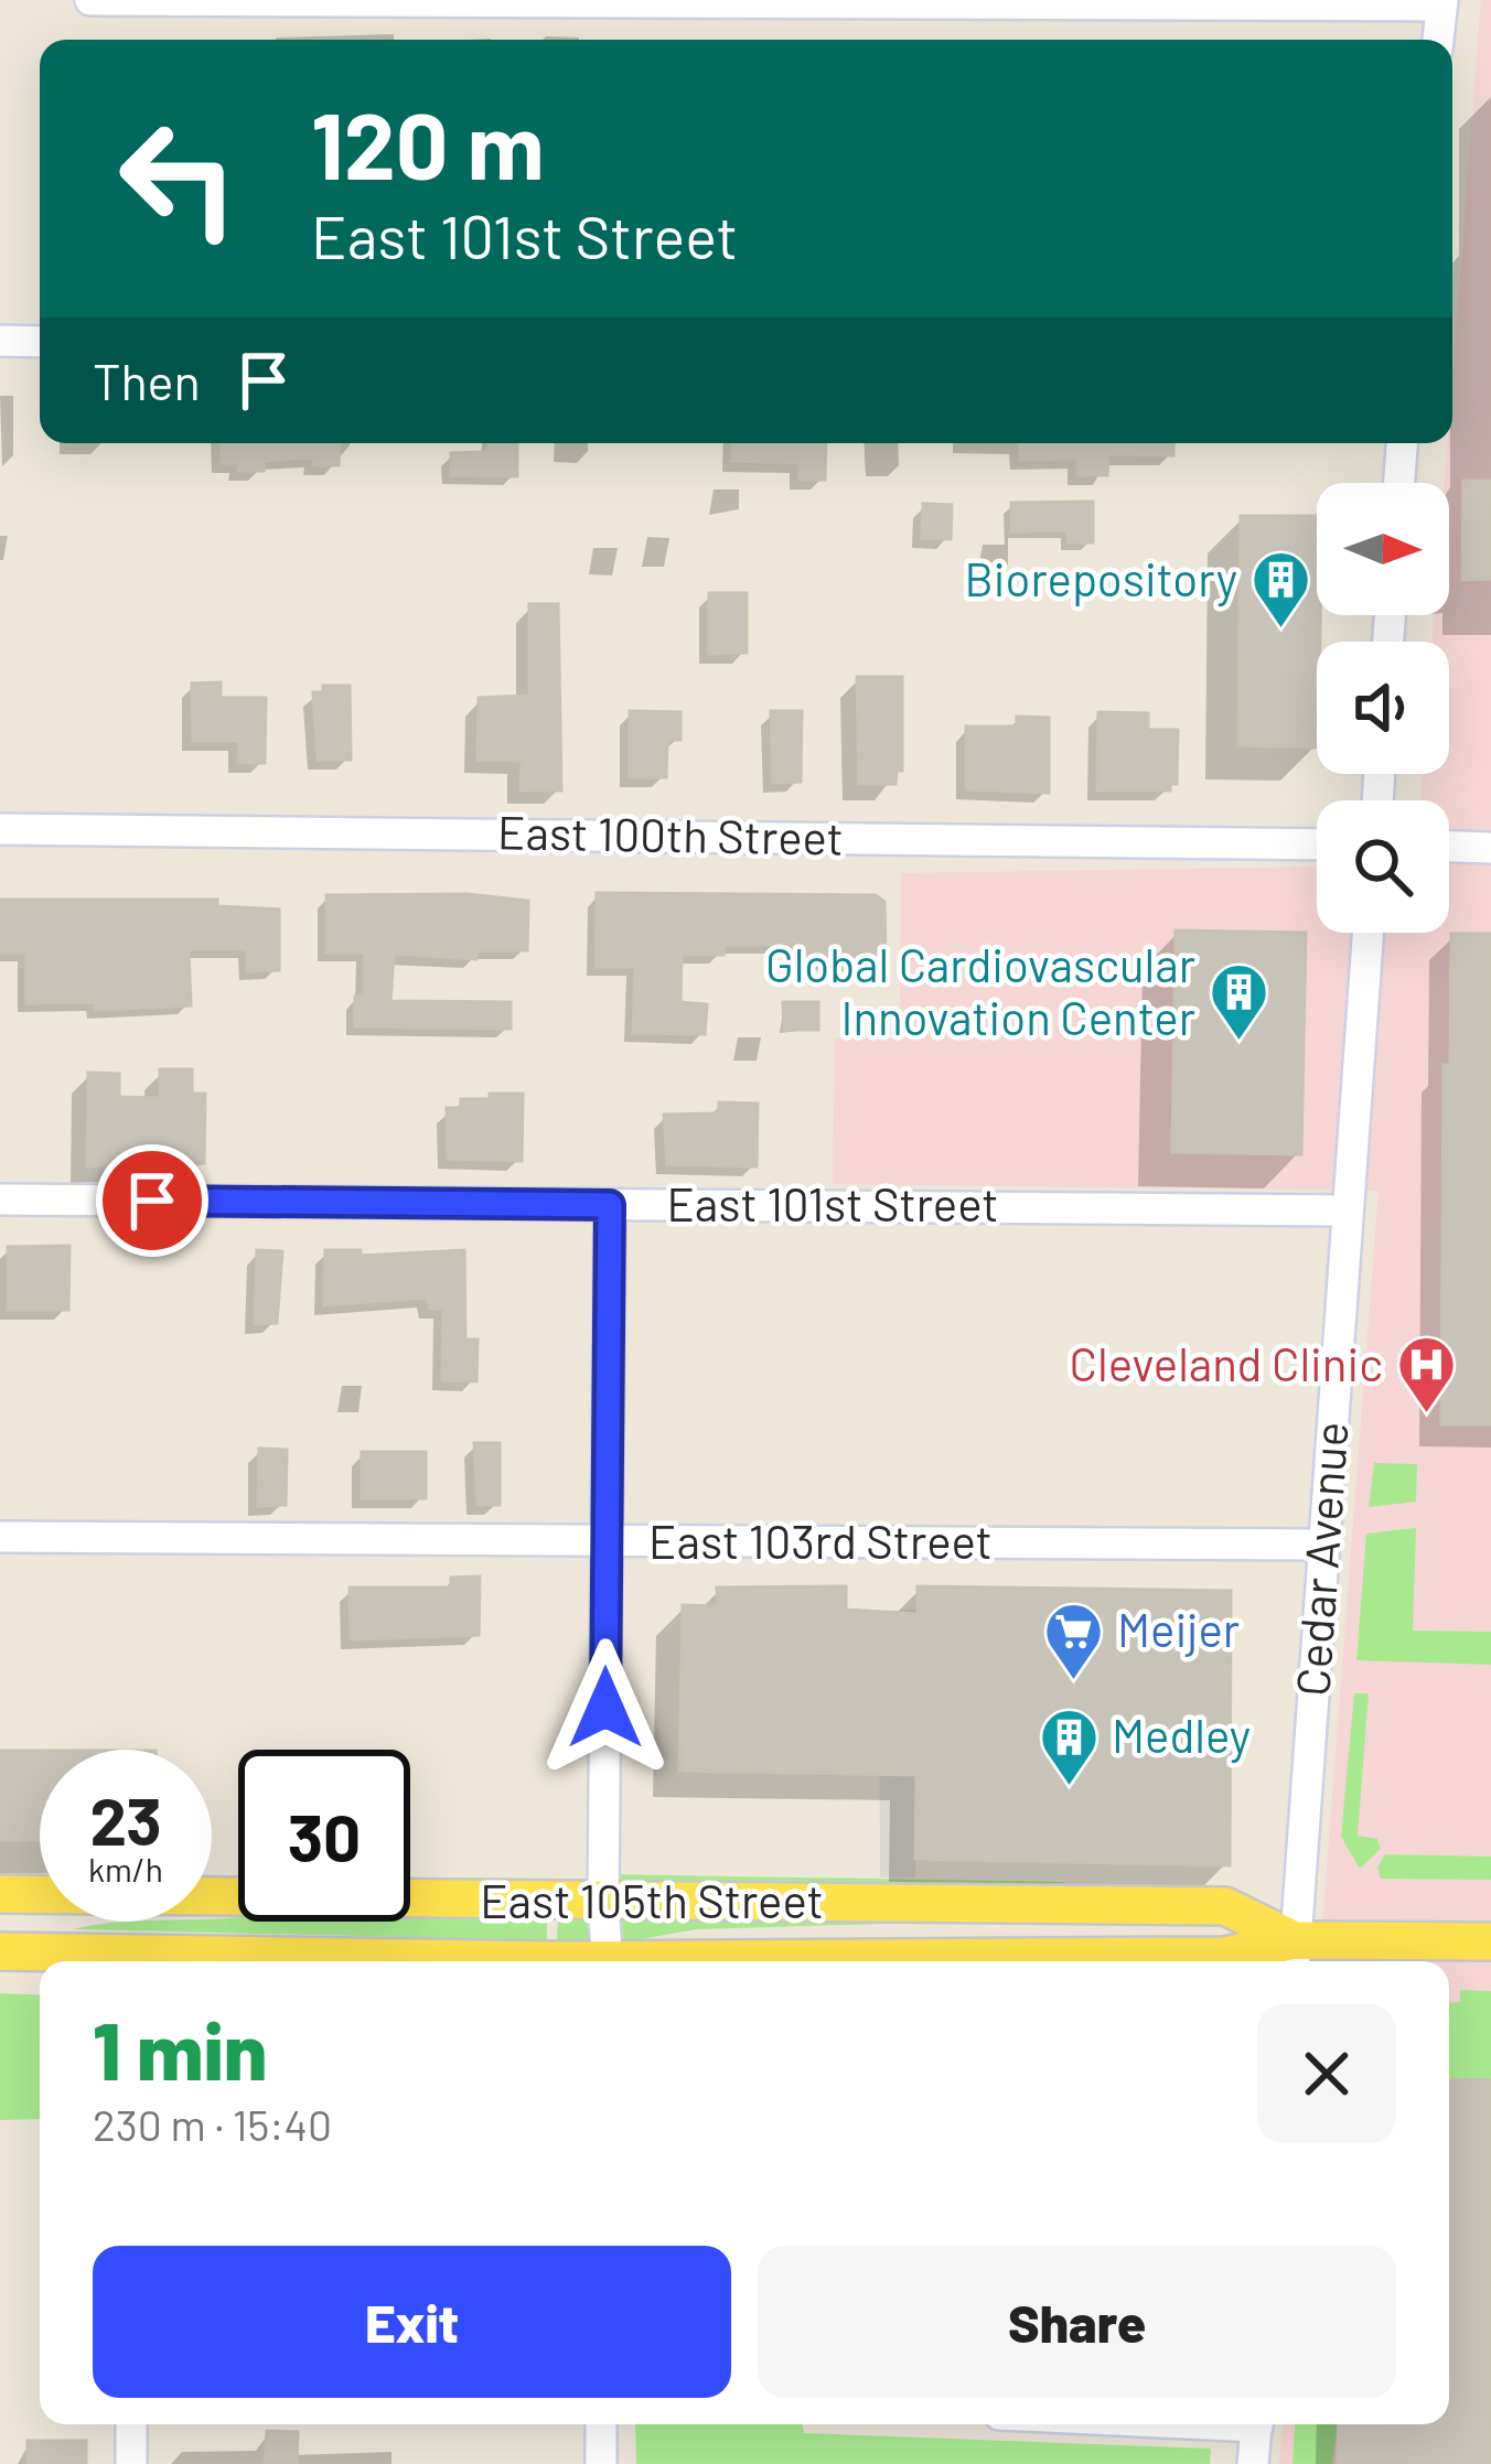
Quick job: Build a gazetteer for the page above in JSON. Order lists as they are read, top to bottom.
{
  "streets": {
    "main road": ["East 105th Street"],
    "street": [
      "East 100th Street",
      "East 101st Street",
      "East 103rd Street",
      "Cedar Avenue"
    ]
  },
  "crossings": [
    ["East 101st Street", "Cedar Avenue"],
    ["East 103rd Street", "Cedar Avenue"],
    ["Cedar Avenue", "East 105th Street"]
  ],
  "places": {
    "building": ["Biorepository", "Global Cardiovascular Innovation Center", "Medley"],
    "hospital": ["Cleveland Clinic"],
    "supermarket": ["Meijer"]
  },
  "north": "right",
  "page": {
    "turn": ["120 m", "East 101st Street"],
    "then": "Then",
    "speed": "23 km/h",
    "limit": "30",
    "heading": ["1 min", "230 m · 15:40"],
    "buttons": ["Exit", "Share"]
  }
}
